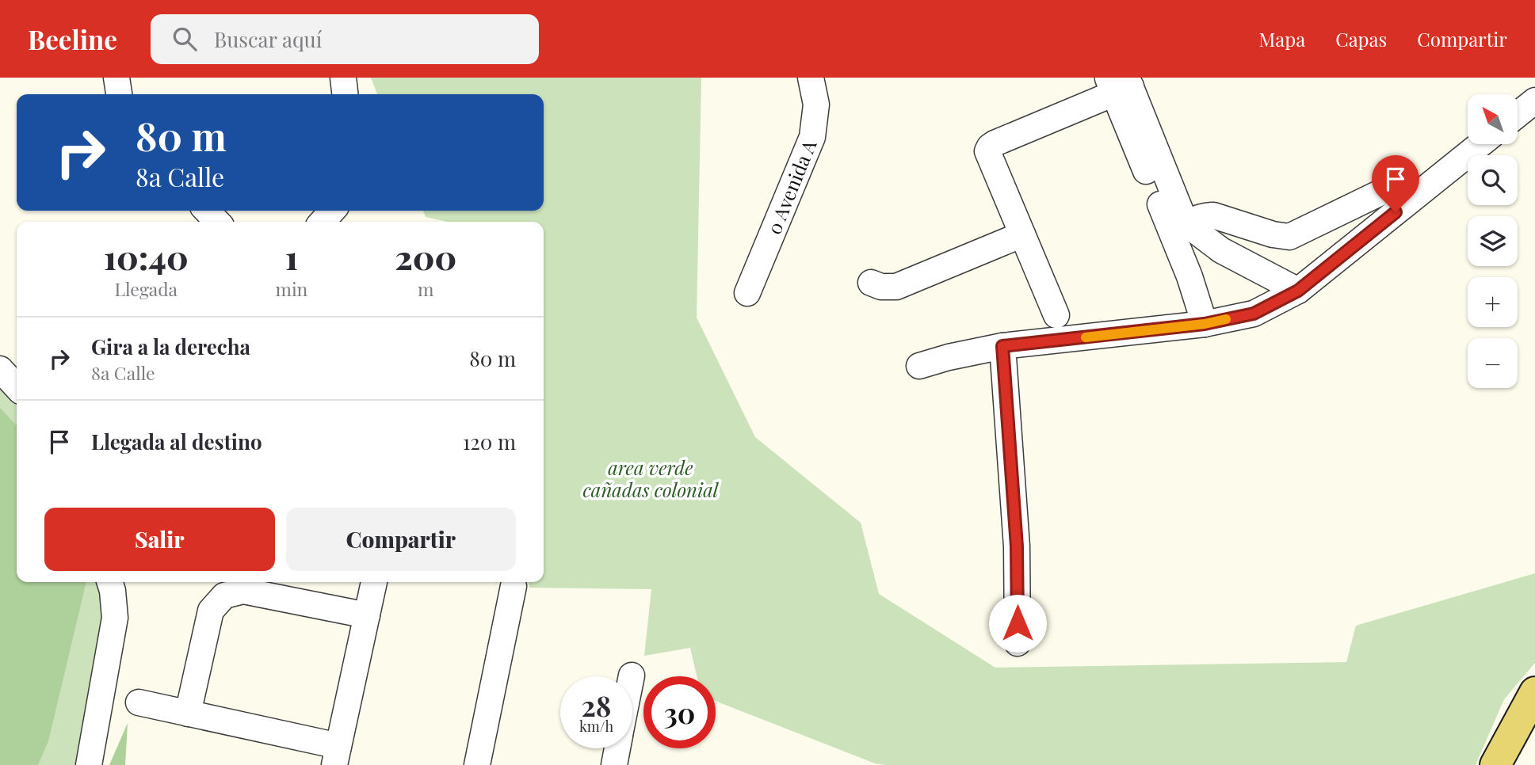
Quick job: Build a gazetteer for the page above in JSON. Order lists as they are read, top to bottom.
{
  "streets": {
    "street": ["0 Avenida A"]
  },
  "parks": ["area verde cañadas colonial"],
  "north": "top left",
  "page": {
    "header": "Beeline",
    "search": "Buscar aquí",
    "nav": ["Mapa", "Capas", "Compartir"],
    "map_buttons": ["+", "−"],
    "turn": ["80 m", "8a Calle"],
    "eta": [
      "10:40",
      "Llegada",
      "1",
      "min",
      "200",
      "m"
    ],
    "list": [
      {
        "name": "Gira a la derecha",
        "note": "8a Calle",
        "value": "80 m"
      },
      {
        "name": "Llegada al destino",
        "value": "120 m"
      }
    ],
    "buttons": ["Salir", "Compartir"],
    "speed": "28 km/h",
    "limit": "30"
  }
}
